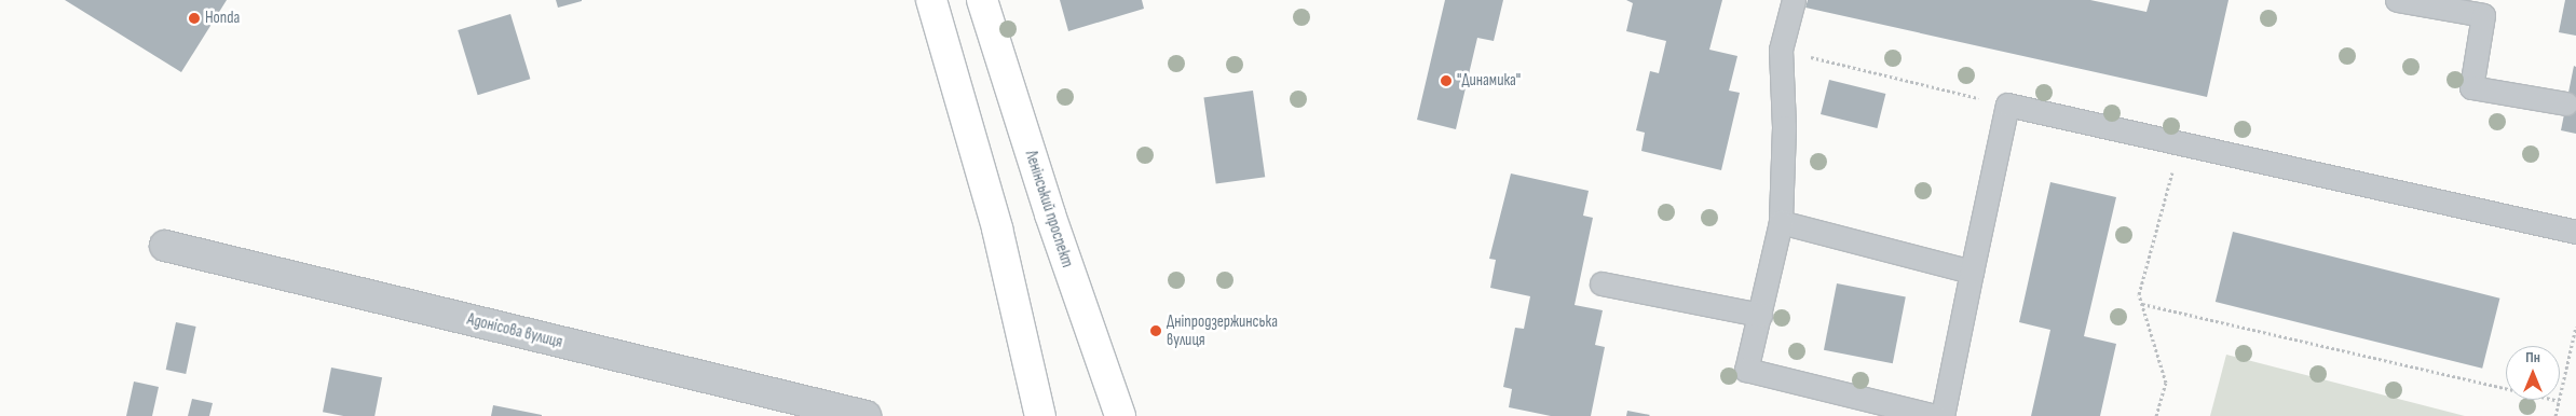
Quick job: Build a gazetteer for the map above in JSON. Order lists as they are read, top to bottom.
{
  "streets": {
    "main road": ["Ленінський проспект"],
    "street": ["Адонісова вулиця"]
  },
  "places": ["Honda", "\"Динамика\"", "Дніпродзержинська вулиця"],
  "north": "top"
}
